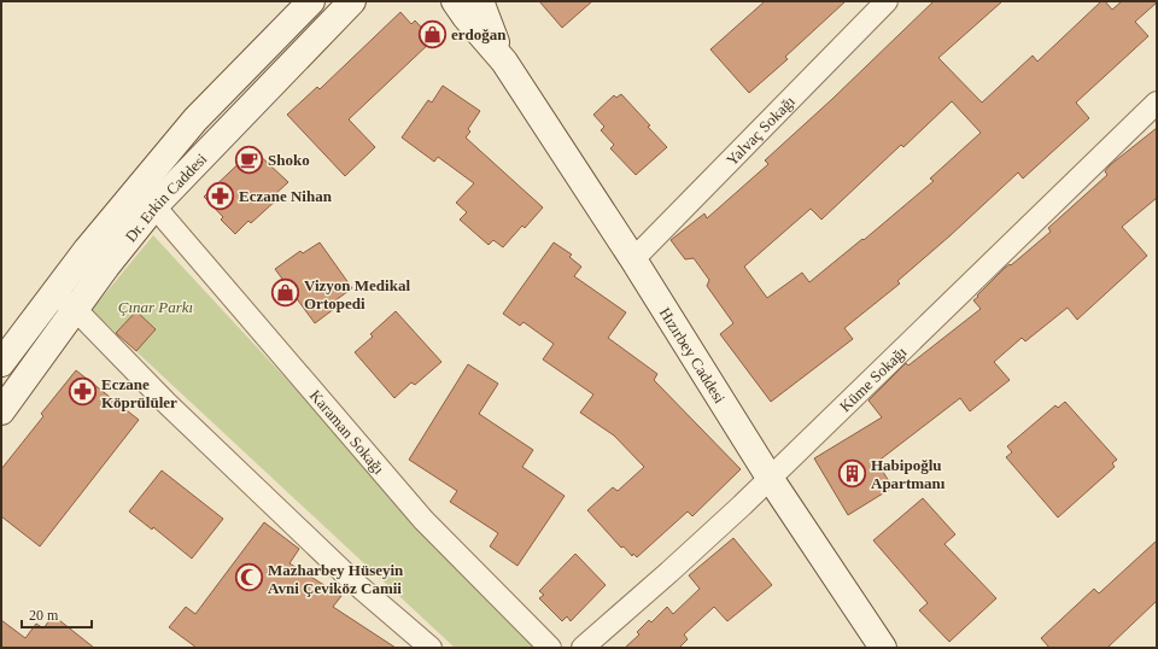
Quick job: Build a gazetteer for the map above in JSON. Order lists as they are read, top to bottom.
{
  "streets": {
    "street": [
      "Yalvaç Sokağı",
      "Dr. Erkin Caddesi",
      "Hızırbey Caddesi",
      "Küme Sokağı",
      "Karaman Sokağı"
    ]
  },
  "crossings": [
    ["Yalvaç Sokağı", "Hızırbey Caddesi"],
    ["Dr. Erkin Caddesi", "Karaman Sokağı"],
    ["Hızırbey Caddesi", "Küme Sokağı"]
  ],
  "parks": ["Çınar Parkı"],
  "places": {
    "shop": ["erdoğan", "Vizyon Medikal Ortopedi"],
    "cafe": ["Shoko"],
    "pharmacy": ["Eczane Nihan", "Eczane Köprülüler"],
    "building": ["Habipoğlu Apartmanı"],
    "mosque": ["Mazharbey Hüseyin Avni Çeviköz Camii"]
  },
  "scale_bar": "20 m"
}
